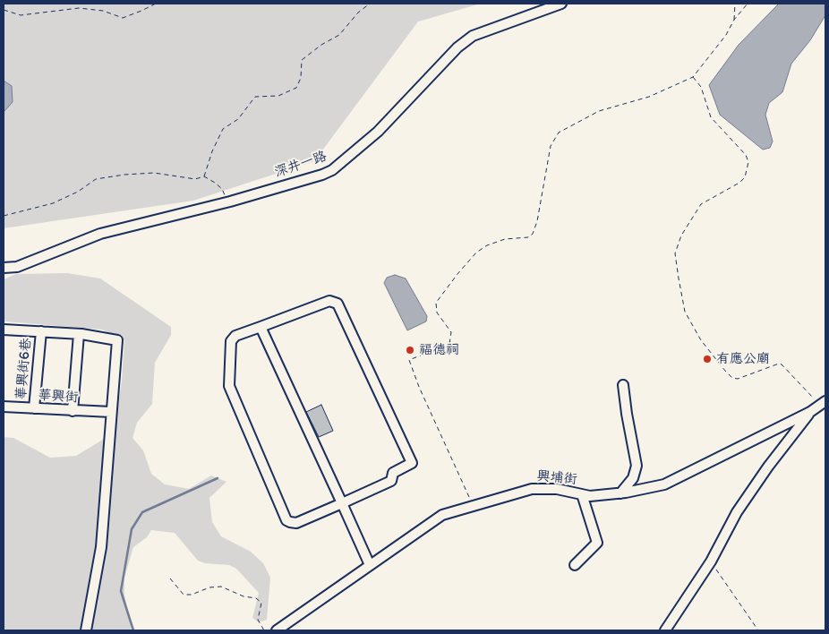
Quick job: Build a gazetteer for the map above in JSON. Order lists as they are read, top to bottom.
{
  "streets": {
    "street": [
      "深井一路",
      "華興街6巷",
      "華興街",
      "興埔街"
    ]
  },
  "crossings": [
    ["華興街6巷", "華興街"]
  ],
  "places": ["福德祠", "有應公廟"]
}
